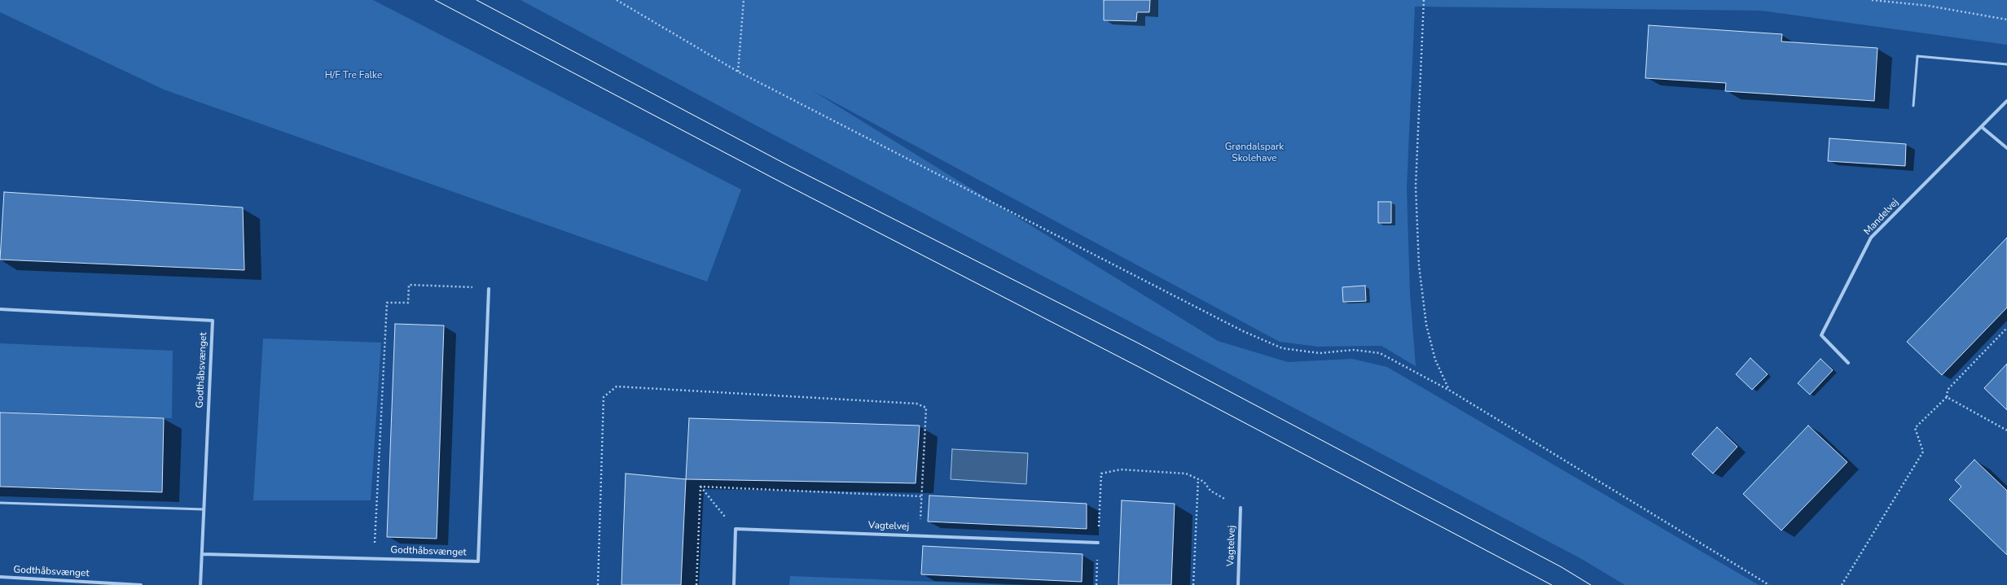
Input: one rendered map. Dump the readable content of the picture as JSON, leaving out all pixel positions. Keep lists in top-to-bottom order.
{
  "streets": {
    "street": ["Mandelvej", "Godthåbsvænget", "Vagtelvej"]
  },
  "parks": ["H/F Tre Falke", "Grøndalspark Skolehave"]
}
